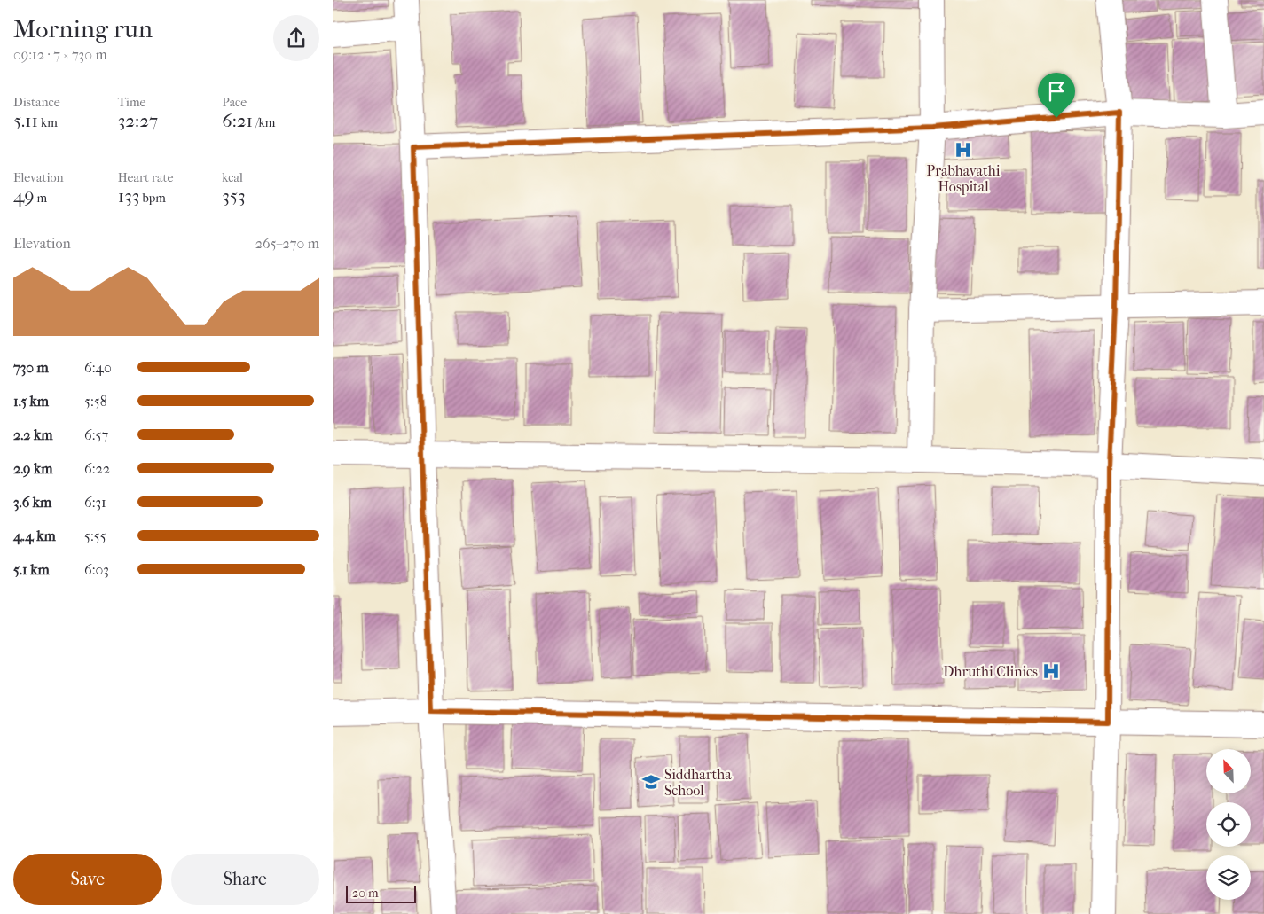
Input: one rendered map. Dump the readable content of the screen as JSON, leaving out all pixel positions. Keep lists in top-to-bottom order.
{
  "places": {
    "hospital": ["Prabhavathi Hospital", "Dhruthi Clinics"],
    "school or university": ["Siddhartha School"]
  },
  "scale_bar": "20 m",
  "north": "top left",
  "page": {
    "heading": ["Morning run", "09:12 · 7 × 730 m"],
    "stats": [
      ["Distance", "5.11 km"],
      ["Time", "32:27"],
      ["Pace", "6:21 /km"],
      ["Elevation", "49 m"],
      ["Heart rate", "133 bpm"],
      ["kcal", "353"]
    ],
    "chart": ["Elevation", "265–270 m"],
    "list": [
      {
        "name": "730 m",
        "note": "6:40"
      },
      {
        "name": "1.5 km",
        "note": "5:58"
      },
      {
        "name": "2.2 km",
        "note": "6:57"
      },
      {
        "name": "2.9 km",
        "note": "6:22"
      },
      {
        "name": "3.6 km",
        "note": "6:31"
      },
      {
        "name": "4.4 km",
        "note": "5:55"
      },
      {
        "name": "5.1 km",
        "note": "6:03"
      }
    ],
    "buttons": ["Save", "Share"],
    "scale": "20 m"
  }
}
